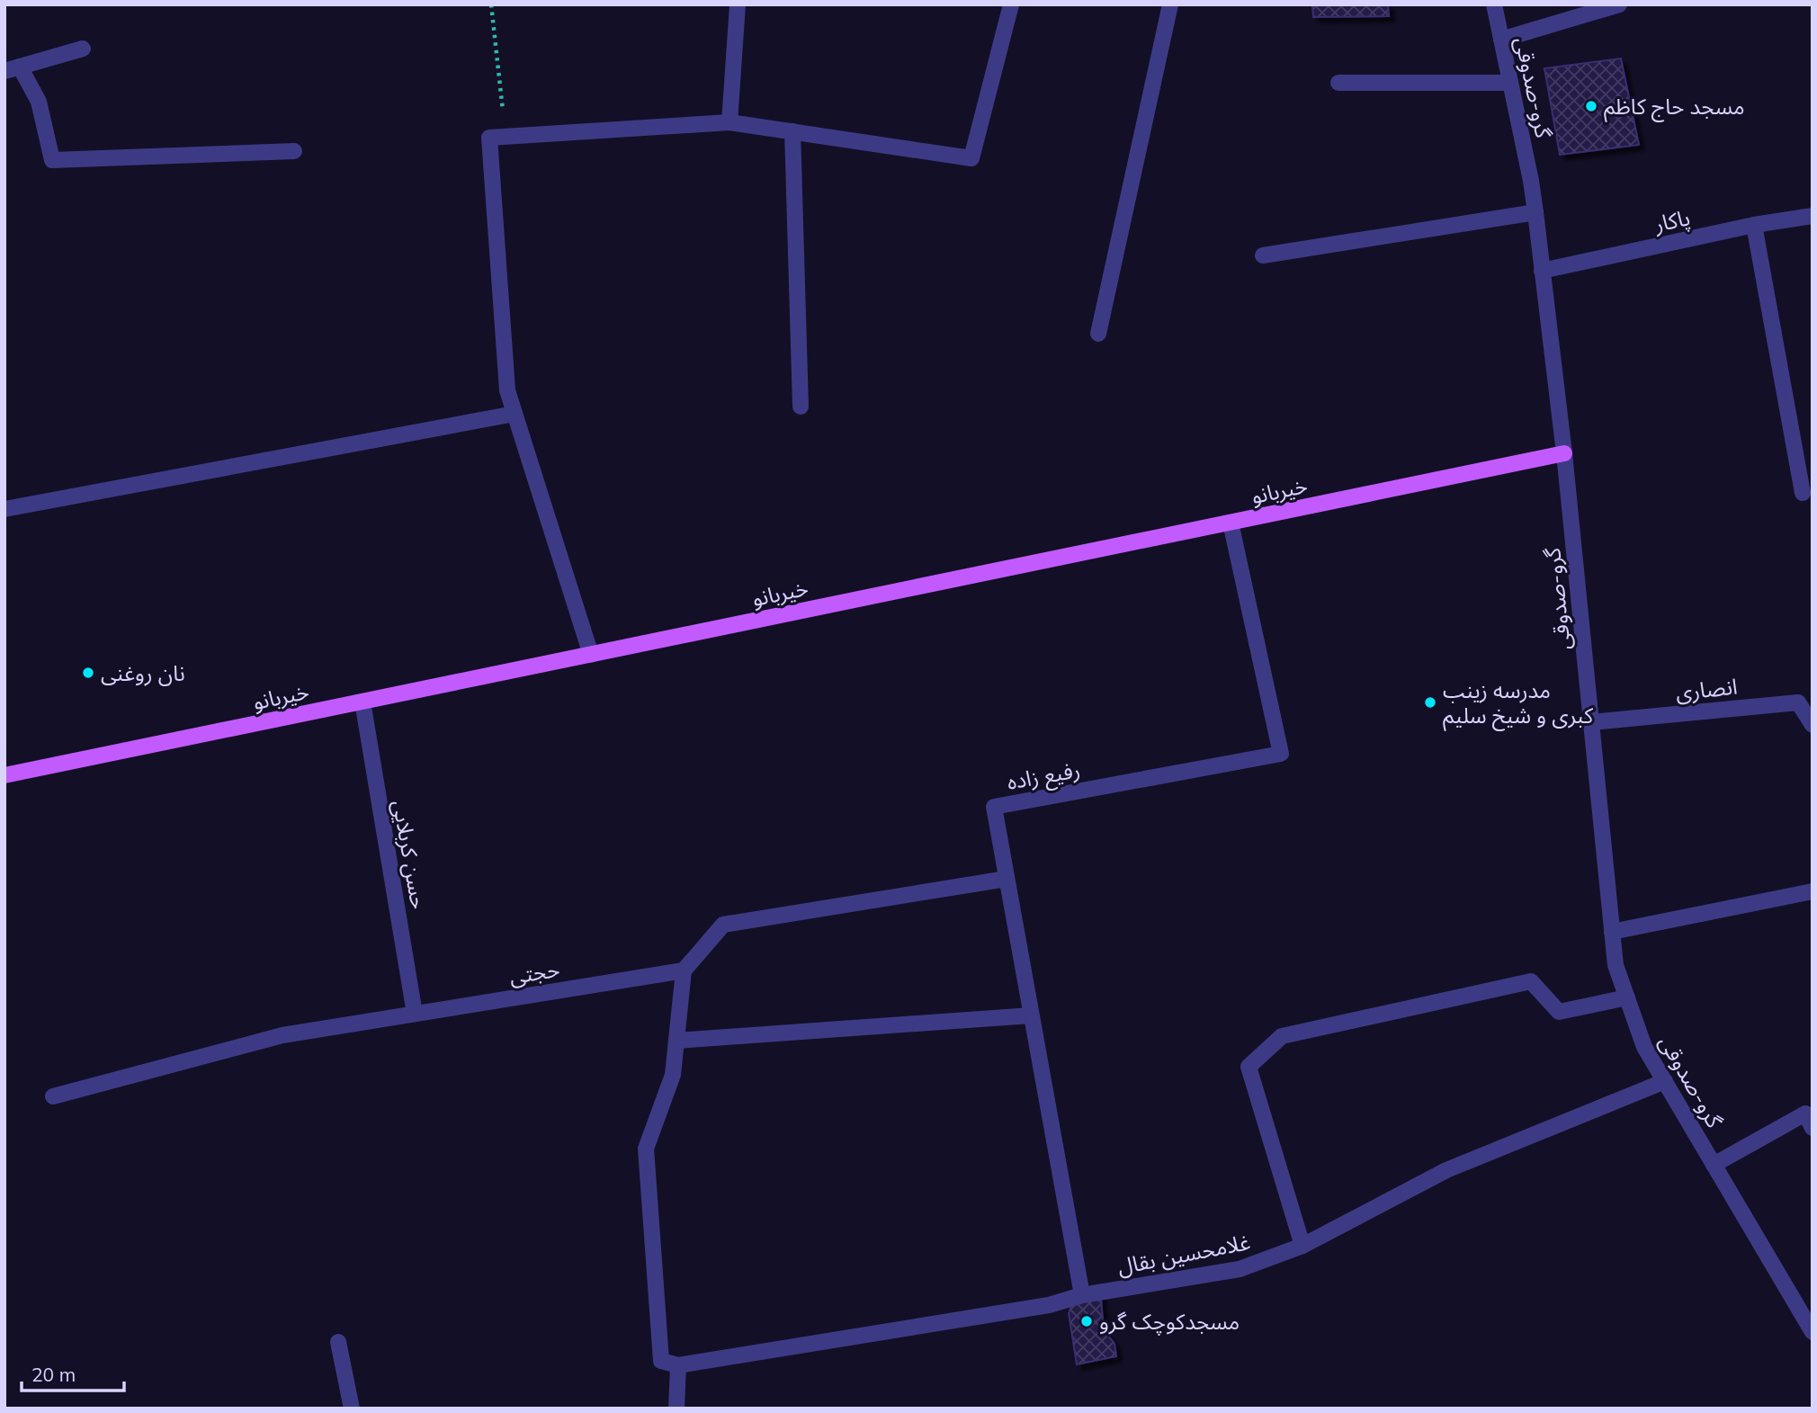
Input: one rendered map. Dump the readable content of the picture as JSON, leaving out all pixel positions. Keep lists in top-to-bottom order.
{
  "streets": {
    "main road": ["خیربانو"],
    "street": [
      "گرو-صدوقی",
      "پاکار",
      "انصاری",
      "رفیع زاده",
      "حسن کربلایی",
      "حجتی",
      "غلامحسین بقال"
    ]
  },
  "crossings": [
    ["گرو-صدوقی", "پاکار"],
    ["گرو-صدوقی", "خیربانو"],
    ["گرو-صدوقی", "انصاری"],
    ["گرو-صدوقی", "غلامحسین بقال"],
    ["خیربانو", "رفیع زاده"],
    ["خیربانو", "حسن کربلایی"],
    ["رفیع زاده", "غلامحسین بقال"],
    ["حسن کربلایی", "حجتی"]
  ],
  "places": [
    "مسجد حاج کاظم",
    "نان روغنی",
    "مدرسه زینب کبری و شیخ سلیم",
    "مسجدکوچک گرو"
  ],
  "scale_bar": "20 m"
}
